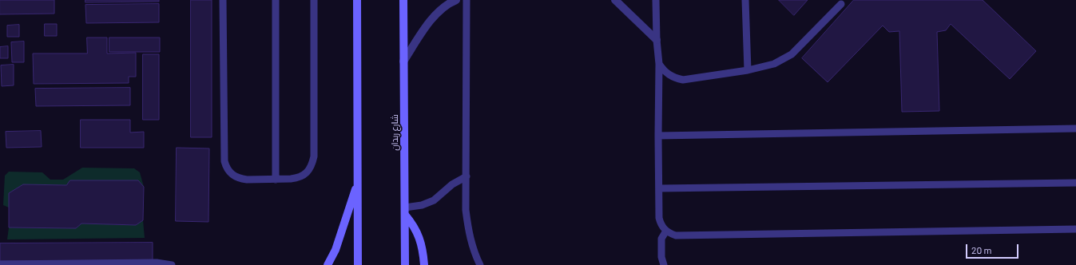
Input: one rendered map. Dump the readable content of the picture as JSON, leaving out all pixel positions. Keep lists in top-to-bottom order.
{
  "streets": {
    "main road": ["شارع ربدان"]
  },
  "scale_bar": "20 m"
}
